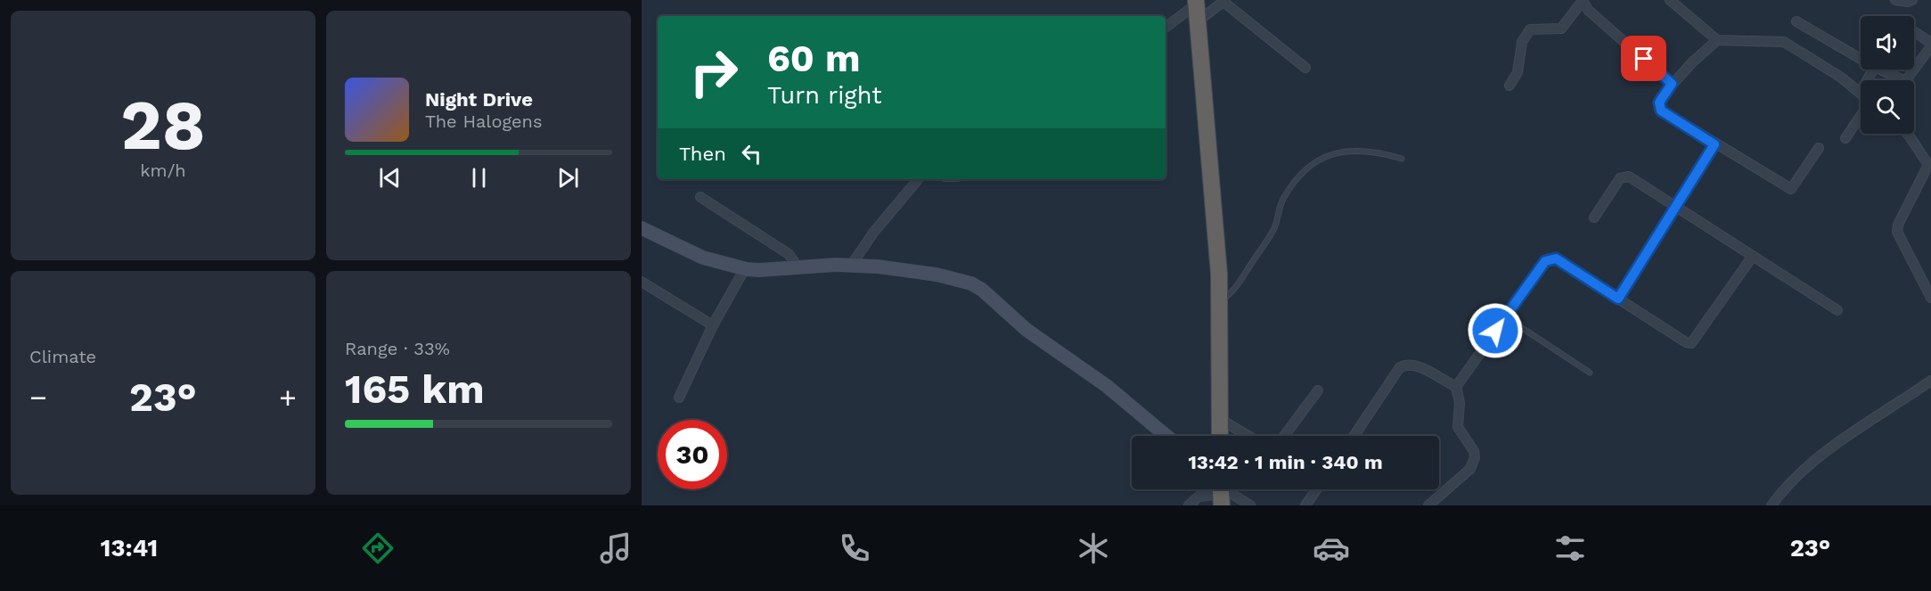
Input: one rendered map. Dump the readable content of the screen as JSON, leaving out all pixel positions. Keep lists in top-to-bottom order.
{
  "page": {
    "tile": [
      ["28", "km/h"],
      "Climate",
      ["Range · 33%", "165 km"]
    ],
    "turn": ["60 m", "Turn right"],
    "song": ["Night Drive", "The Halogens"],
    "then": "Then",
    "heat": ["−", "23°", "+"],
    "limit": "30",
    "trip": "13:42 · 1 min · 340 m",
    "tabs": ["13:41", "23°"]
  }
}
